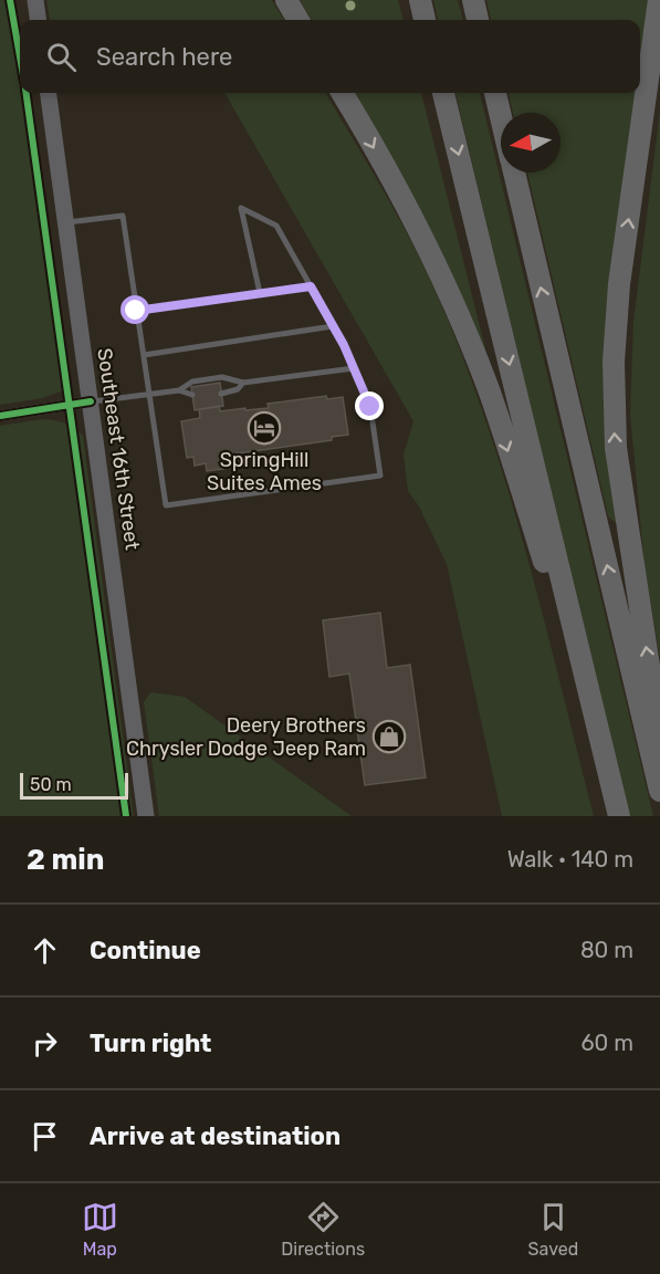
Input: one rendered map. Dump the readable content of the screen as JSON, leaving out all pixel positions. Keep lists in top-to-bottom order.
{
  "streets": {
    "main road": ["Southeast 16th Street"]
  },
  "places": {
    "hotel": ["SpringHill Suites Ames"],
    "shop": ["Deery Brothers Chrysler Dodge Jeep Ram"]
  },
  "scale_bar": "50 m",
  "north": "left",
  "page": {
    "search": "Search here",
    "scale": "50 m",
    "heading": ["2 min", "Walk · 140 m"],
    "list": [
      ["Continue", "80 m"],
      ["Turn right", "60 m"],
      "Arrive at destination"
    ],
    "nav": ["Map", "Directions", "Saved"]
  }
}
